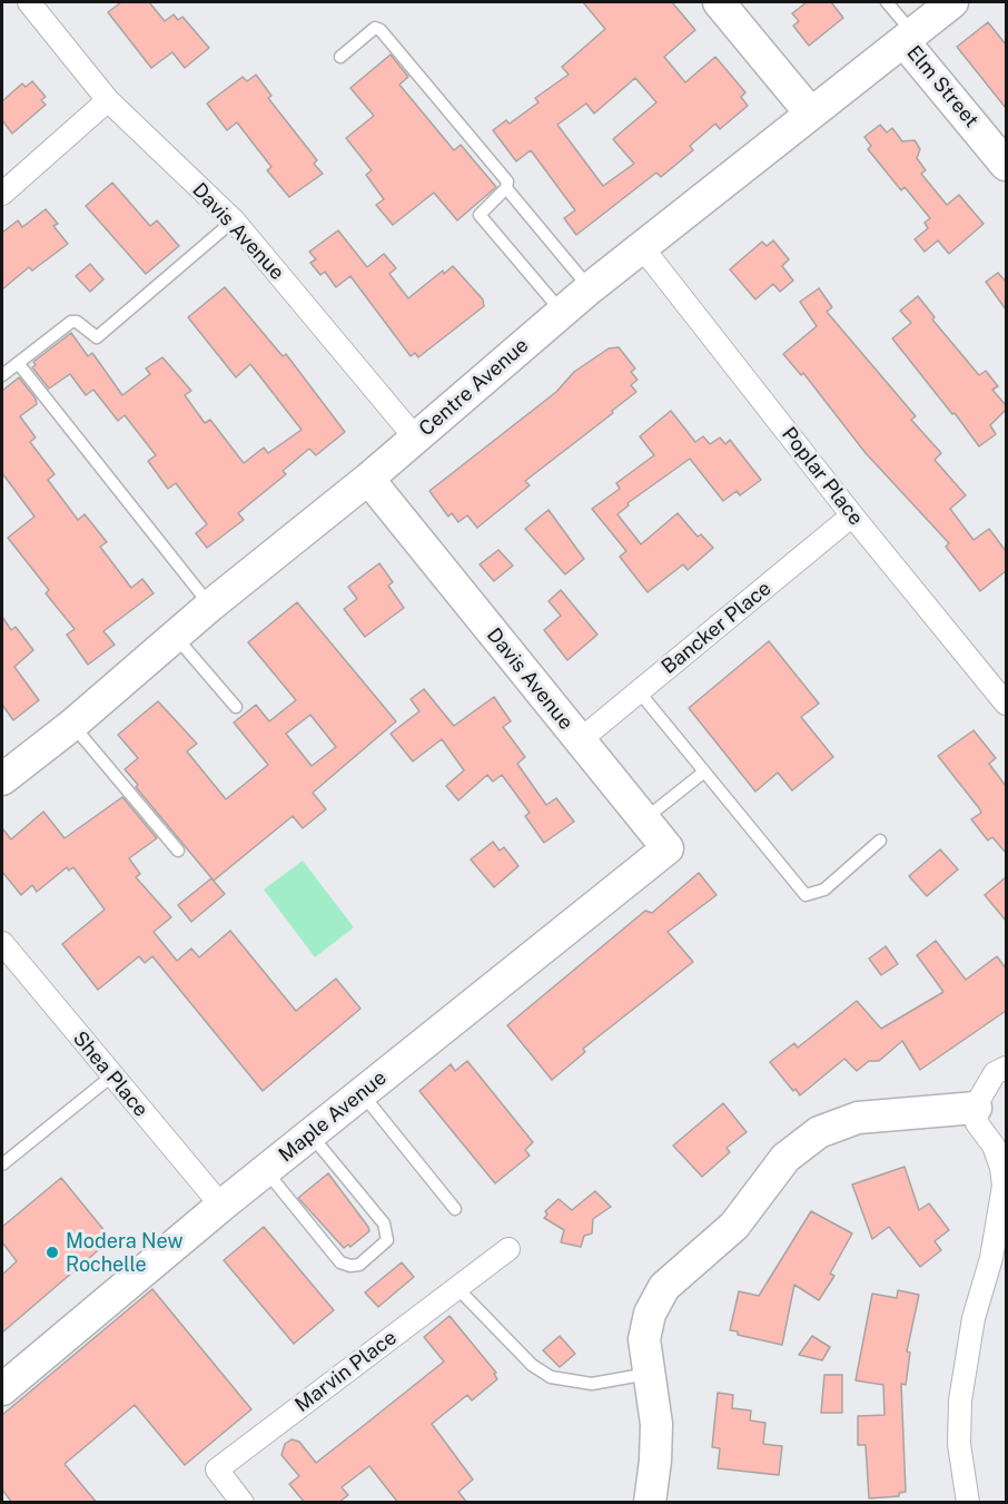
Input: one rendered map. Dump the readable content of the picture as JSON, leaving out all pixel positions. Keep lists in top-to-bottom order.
{
  "streets": {
    "street": [
      "Elm Street",
      "Davis Avenue",
      "Centre Avenue",
      "Poplar Place",
      "Bancker Place",
      "Shea Place",
      "Maple Avenue",
      "Marvin Place"
    ]
  },
  "crossings": [
    ["Elm Street", "Centre Avenue"],
    ["Davis Avenue", "Centre Avenue"],
    ["Davis Avenue", "Bancker Place"],
    ["Davis Avenue", "Maple Avenue"],
    ["Centre Avenue", "Poplar Place"],
    ["Poplar Place", "Bancker Place"],
    ["Shea Place", "Maple Avenue"]
  ],
  "places": ["Modera New Rochelle"]
}
